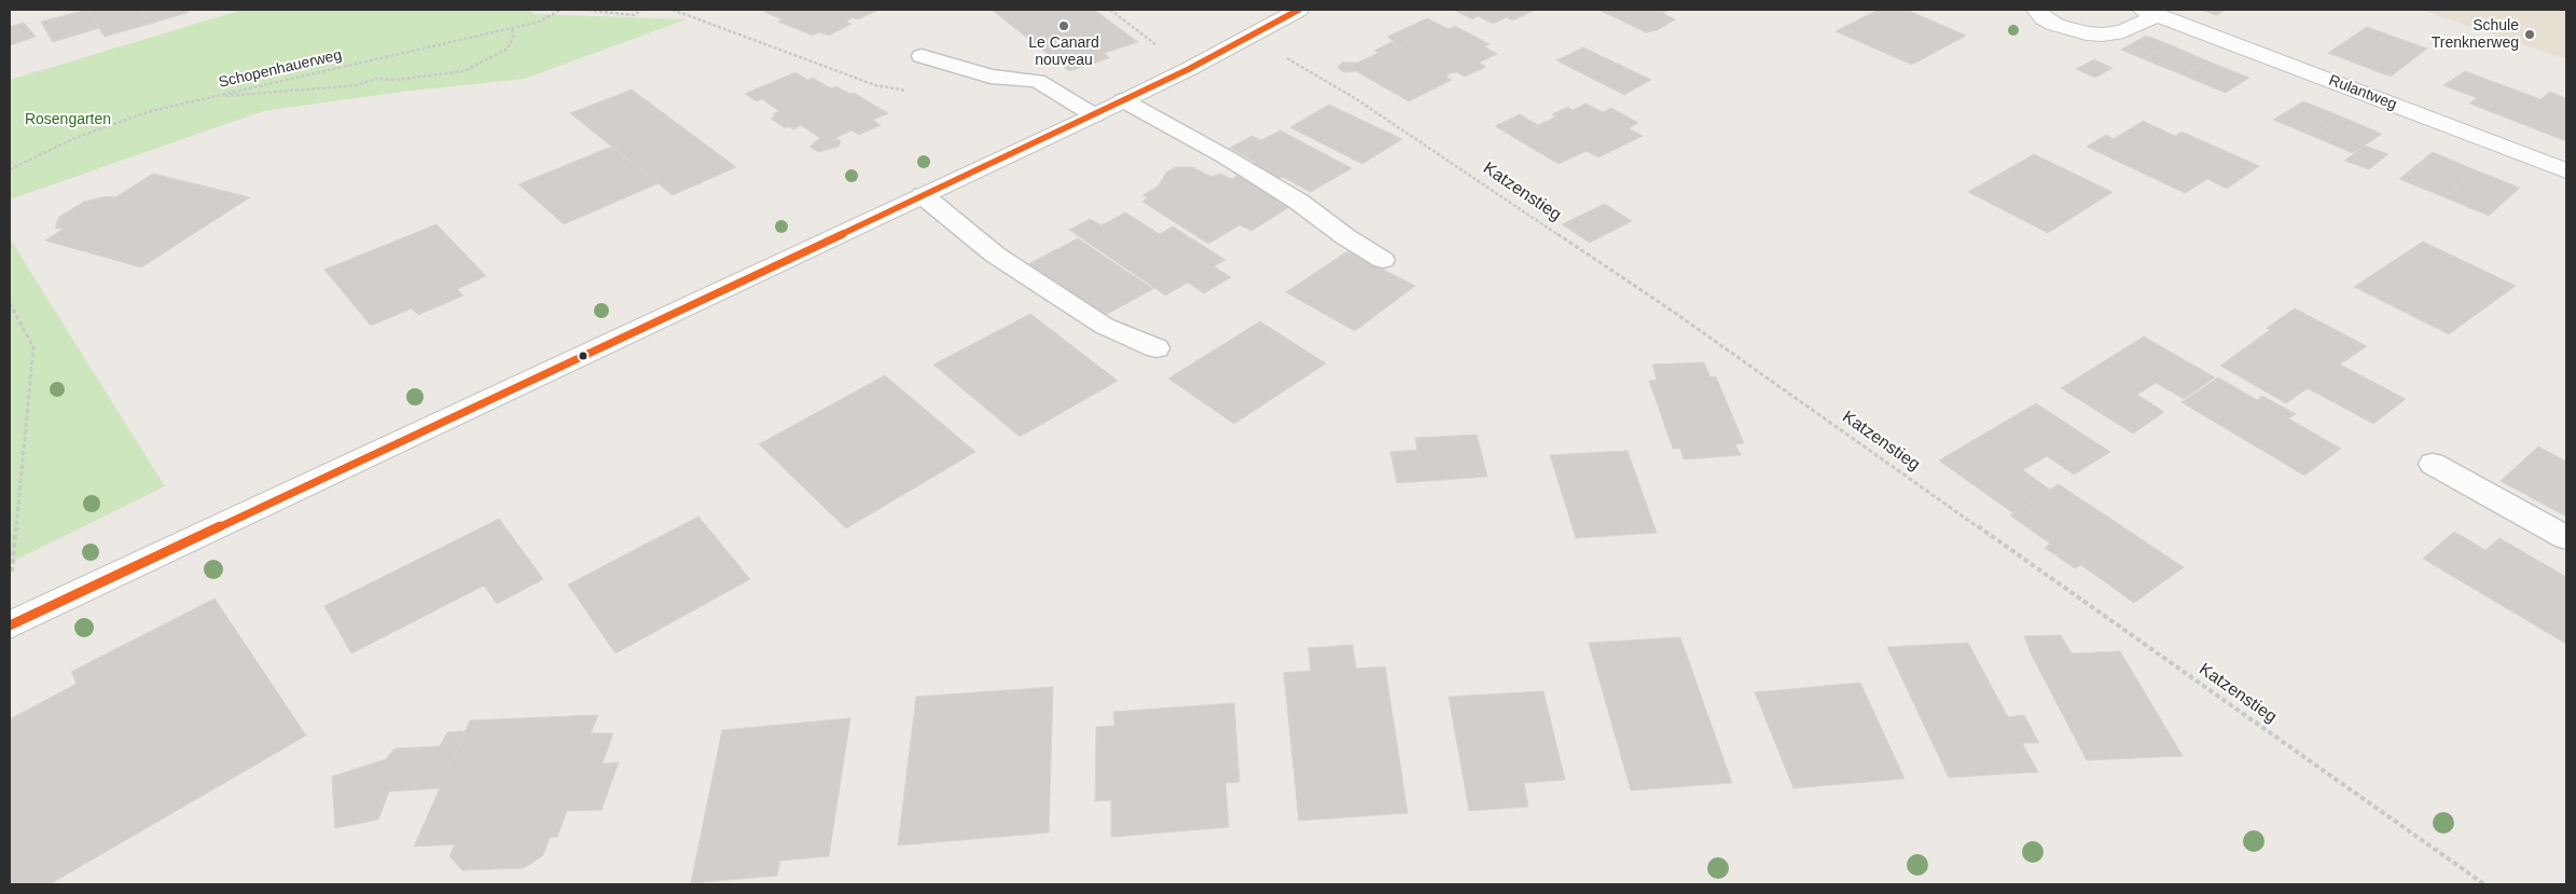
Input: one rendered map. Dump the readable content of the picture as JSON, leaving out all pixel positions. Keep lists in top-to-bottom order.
{
  "streets": {
    "main road": ["Rulantweg"],
    "path": ["Schopenhauerweg", "Katzenstieg"]
  },
  "parks": ["Rosengarten"],
  "places": ["Le Canard nouveau", "Schule Trenknerweg"]
}
